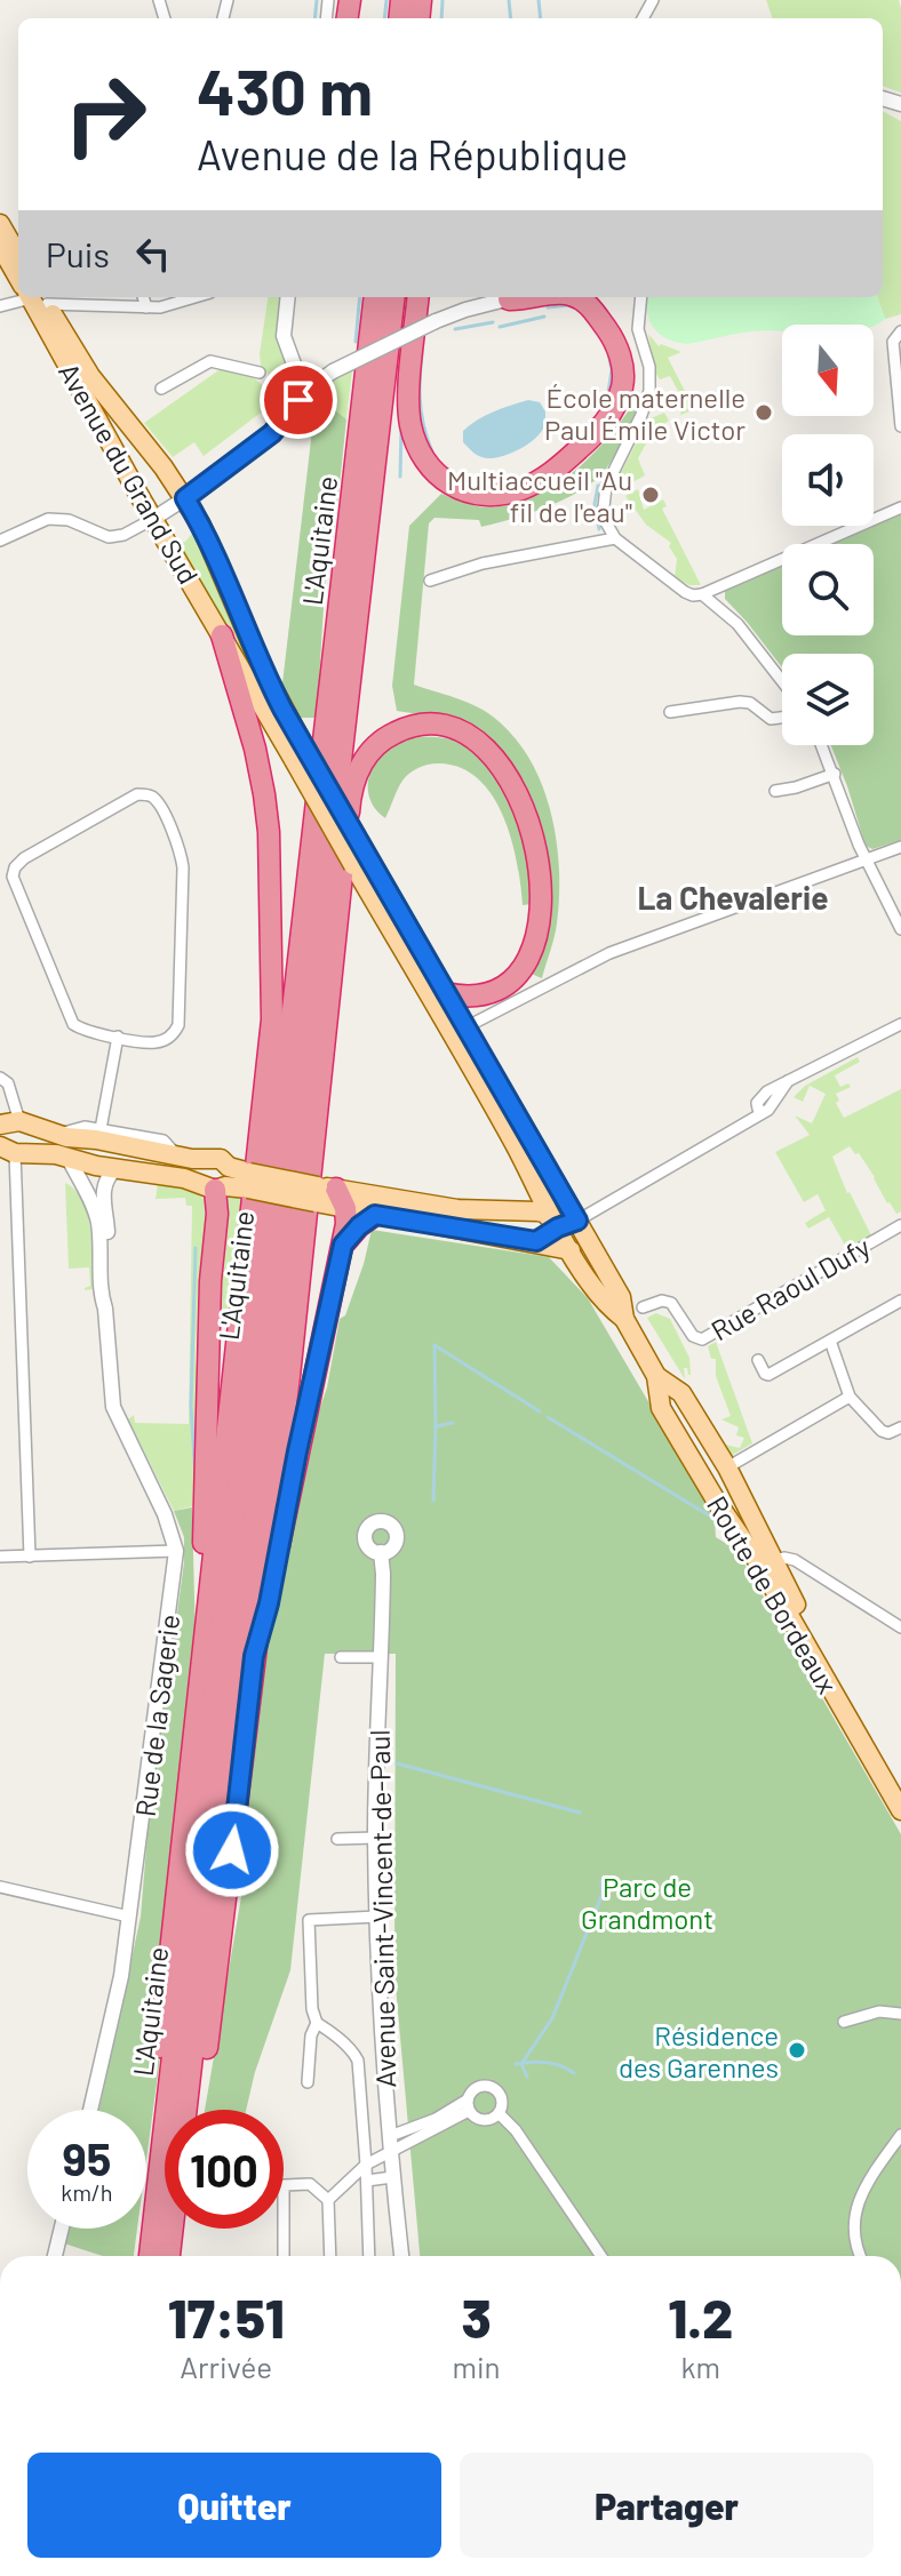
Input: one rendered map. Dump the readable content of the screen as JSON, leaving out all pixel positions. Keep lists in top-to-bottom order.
{
  "streets": {
    "highway": ["L'Aquitaine"],
    "main road": ["Avenue du Grand Sud", "Route de Bordeaux"],
    "street": ["Rue Raoul Dufy", "Rue de la Sagerie", "Avenue Saint-Vincent-de-Paul"]
  },
  "crossings": [
    ["Avenue du Grand Sud", "Route de Bordeaux"]
  ],
  "districts": ["La Chevalerie"],
  "parks": ["Parc de Grandmont"],
  "places": ["École maternelle Paul Émile Victor", "Multiaccueil \"Au fil de l'eau\"", "Résidence des Garennes"],
  "north": "bottom",
  "page": {
    "turn": ["430 m", "Avenue de la République"],
    "then": "Puis",
    "speed": "95 km/h",
    "limit": "100",
    "eta": [
      "17:51",
      "Arrivée",
      "3",
      "min",
      "1.2",
      "km"
    ],
    "buttons": ["Quitter", "Partager"]
  }
}
